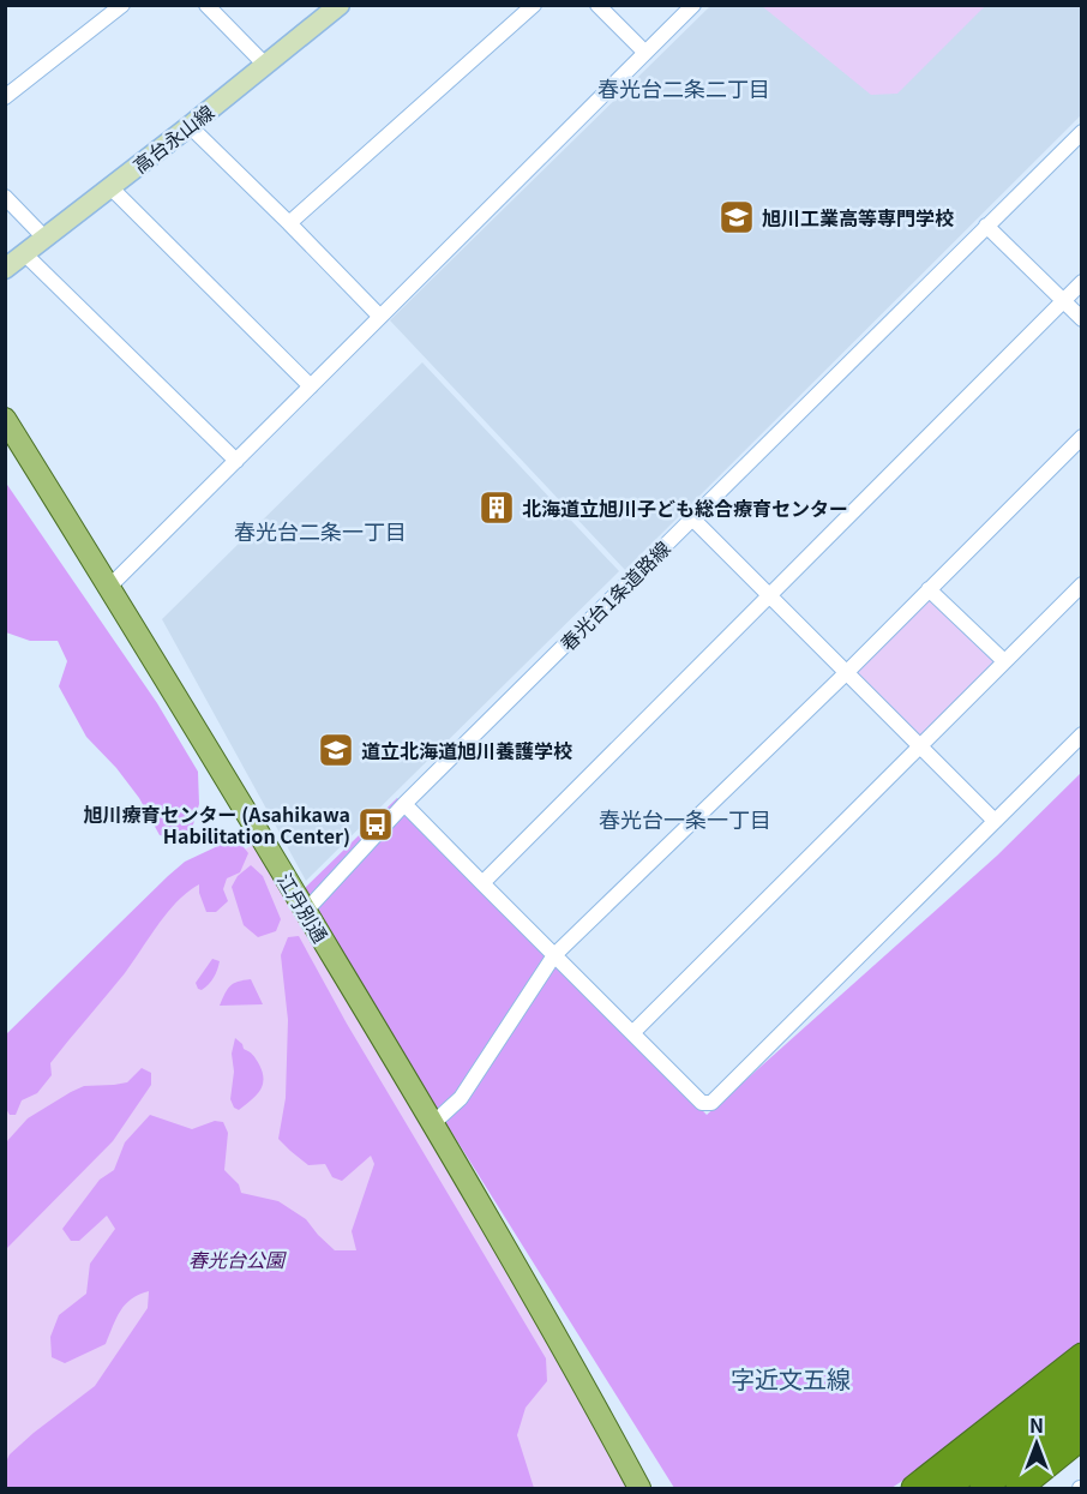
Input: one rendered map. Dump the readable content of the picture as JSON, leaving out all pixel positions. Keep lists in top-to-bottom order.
{
  "streets": {
    "main road": ["江丹別通"],
    "street": ["高台永山線", "春光台1条道路線"]
  },
  "crossings": [
    ["春光台1条道路線", "江丹別通"]
  ],
  "districts": [
    "春光台二条二丁目",
    "春光台二条一丁目",
    "春光台一条一丁目",
    "字近文五線"
  ],
  "parks": ["春光台公園"],
  "places": {
    "school or university": ["旭川工業高等専門学校", "道立北海道旭川養護学校"],
    "building": ["北海道立旭川子ども総合療育センター"],
    "bus stop": ["旭川療育センター (Asahikawa Habilitation Center)"]
  },
  "north": "top"
}
